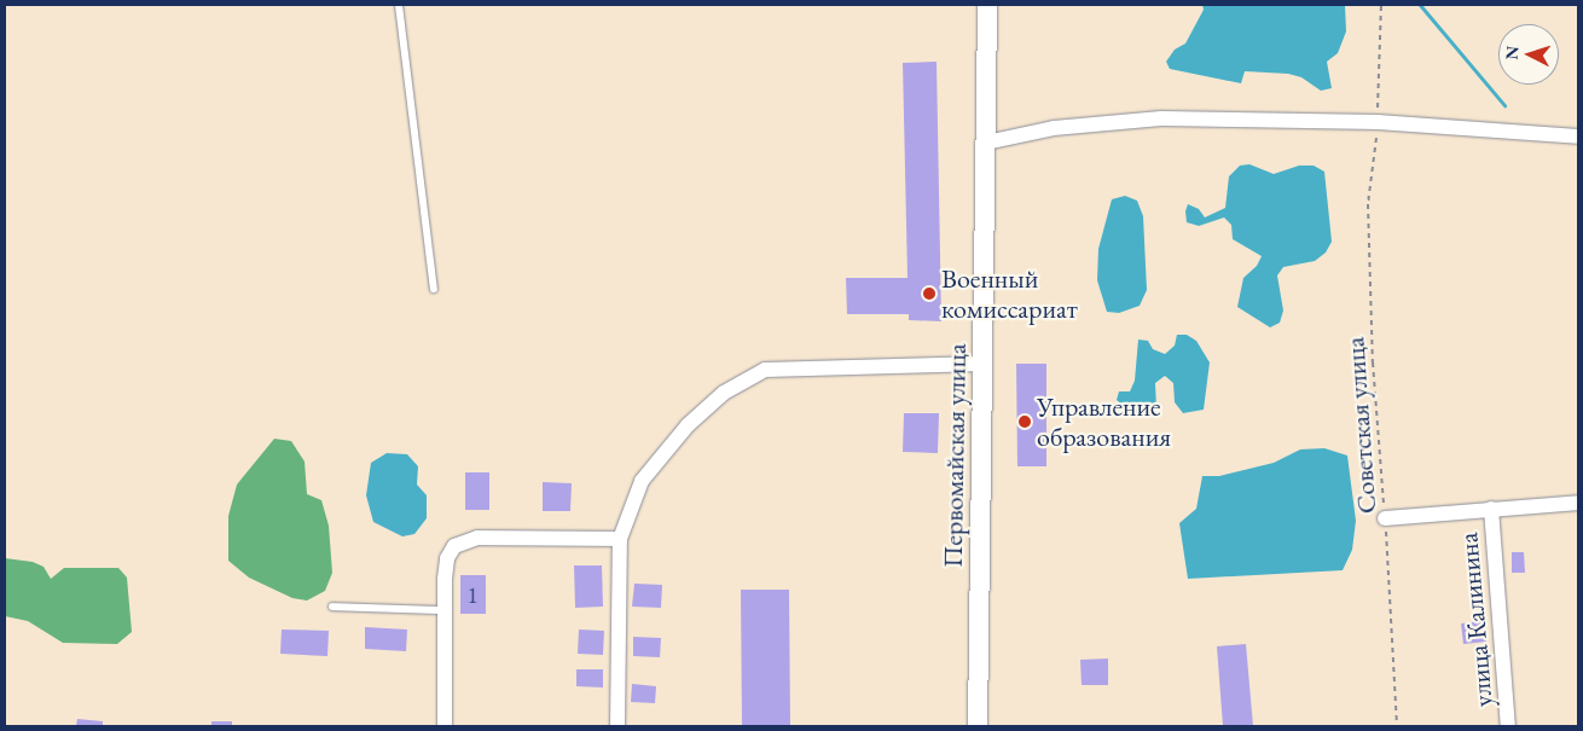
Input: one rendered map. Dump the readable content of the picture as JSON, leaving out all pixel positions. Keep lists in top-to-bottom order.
{
  "streets": {
    "street": ["Первомайская улица", "улица Калинина"],
    "path": ["Советская улица"]
  },
  "places": ["Военный комиссариат", "Управление образования"],
  "house_numbers": ["1"],
  "north": "left"
}
